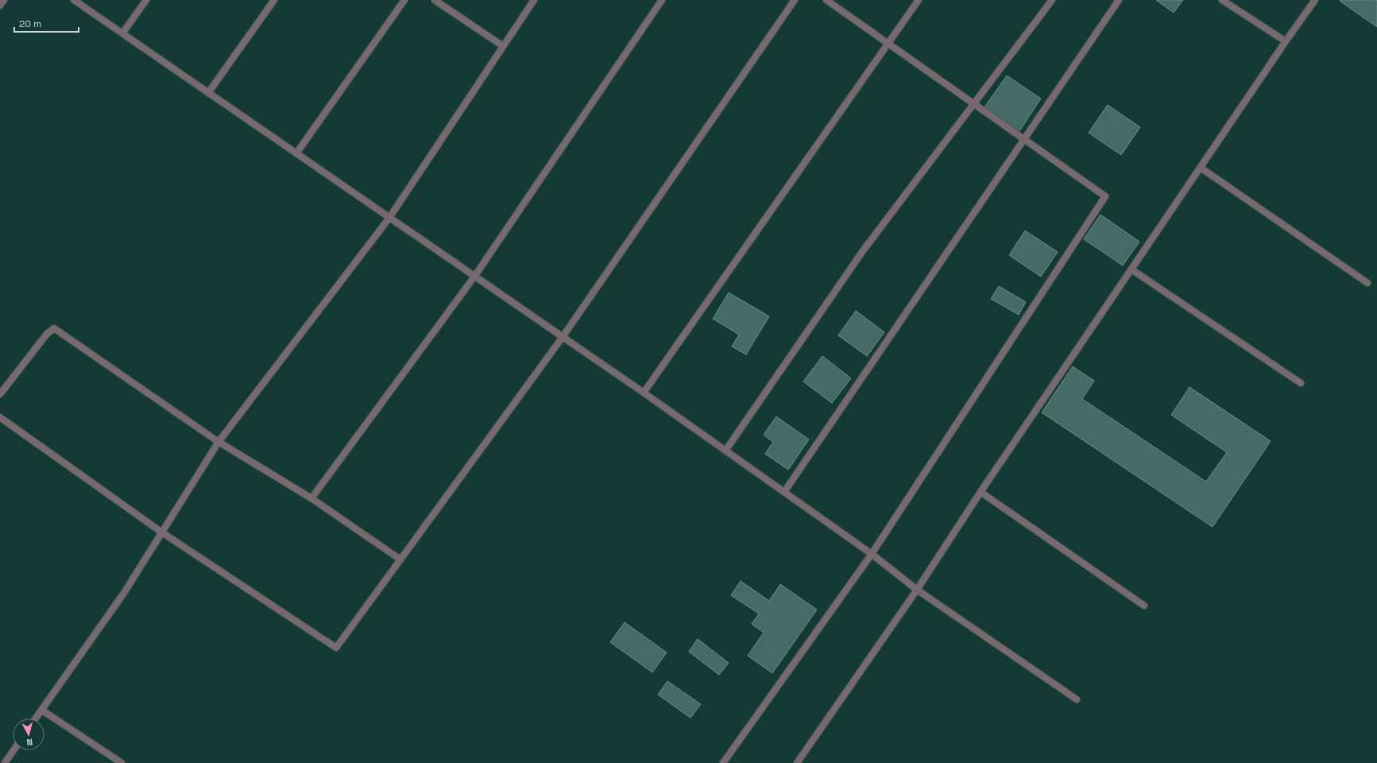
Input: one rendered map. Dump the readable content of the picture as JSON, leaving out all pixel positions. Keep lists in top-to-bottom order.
{
  "scale_bar": "20 m",
  "north": "bottom"
}
